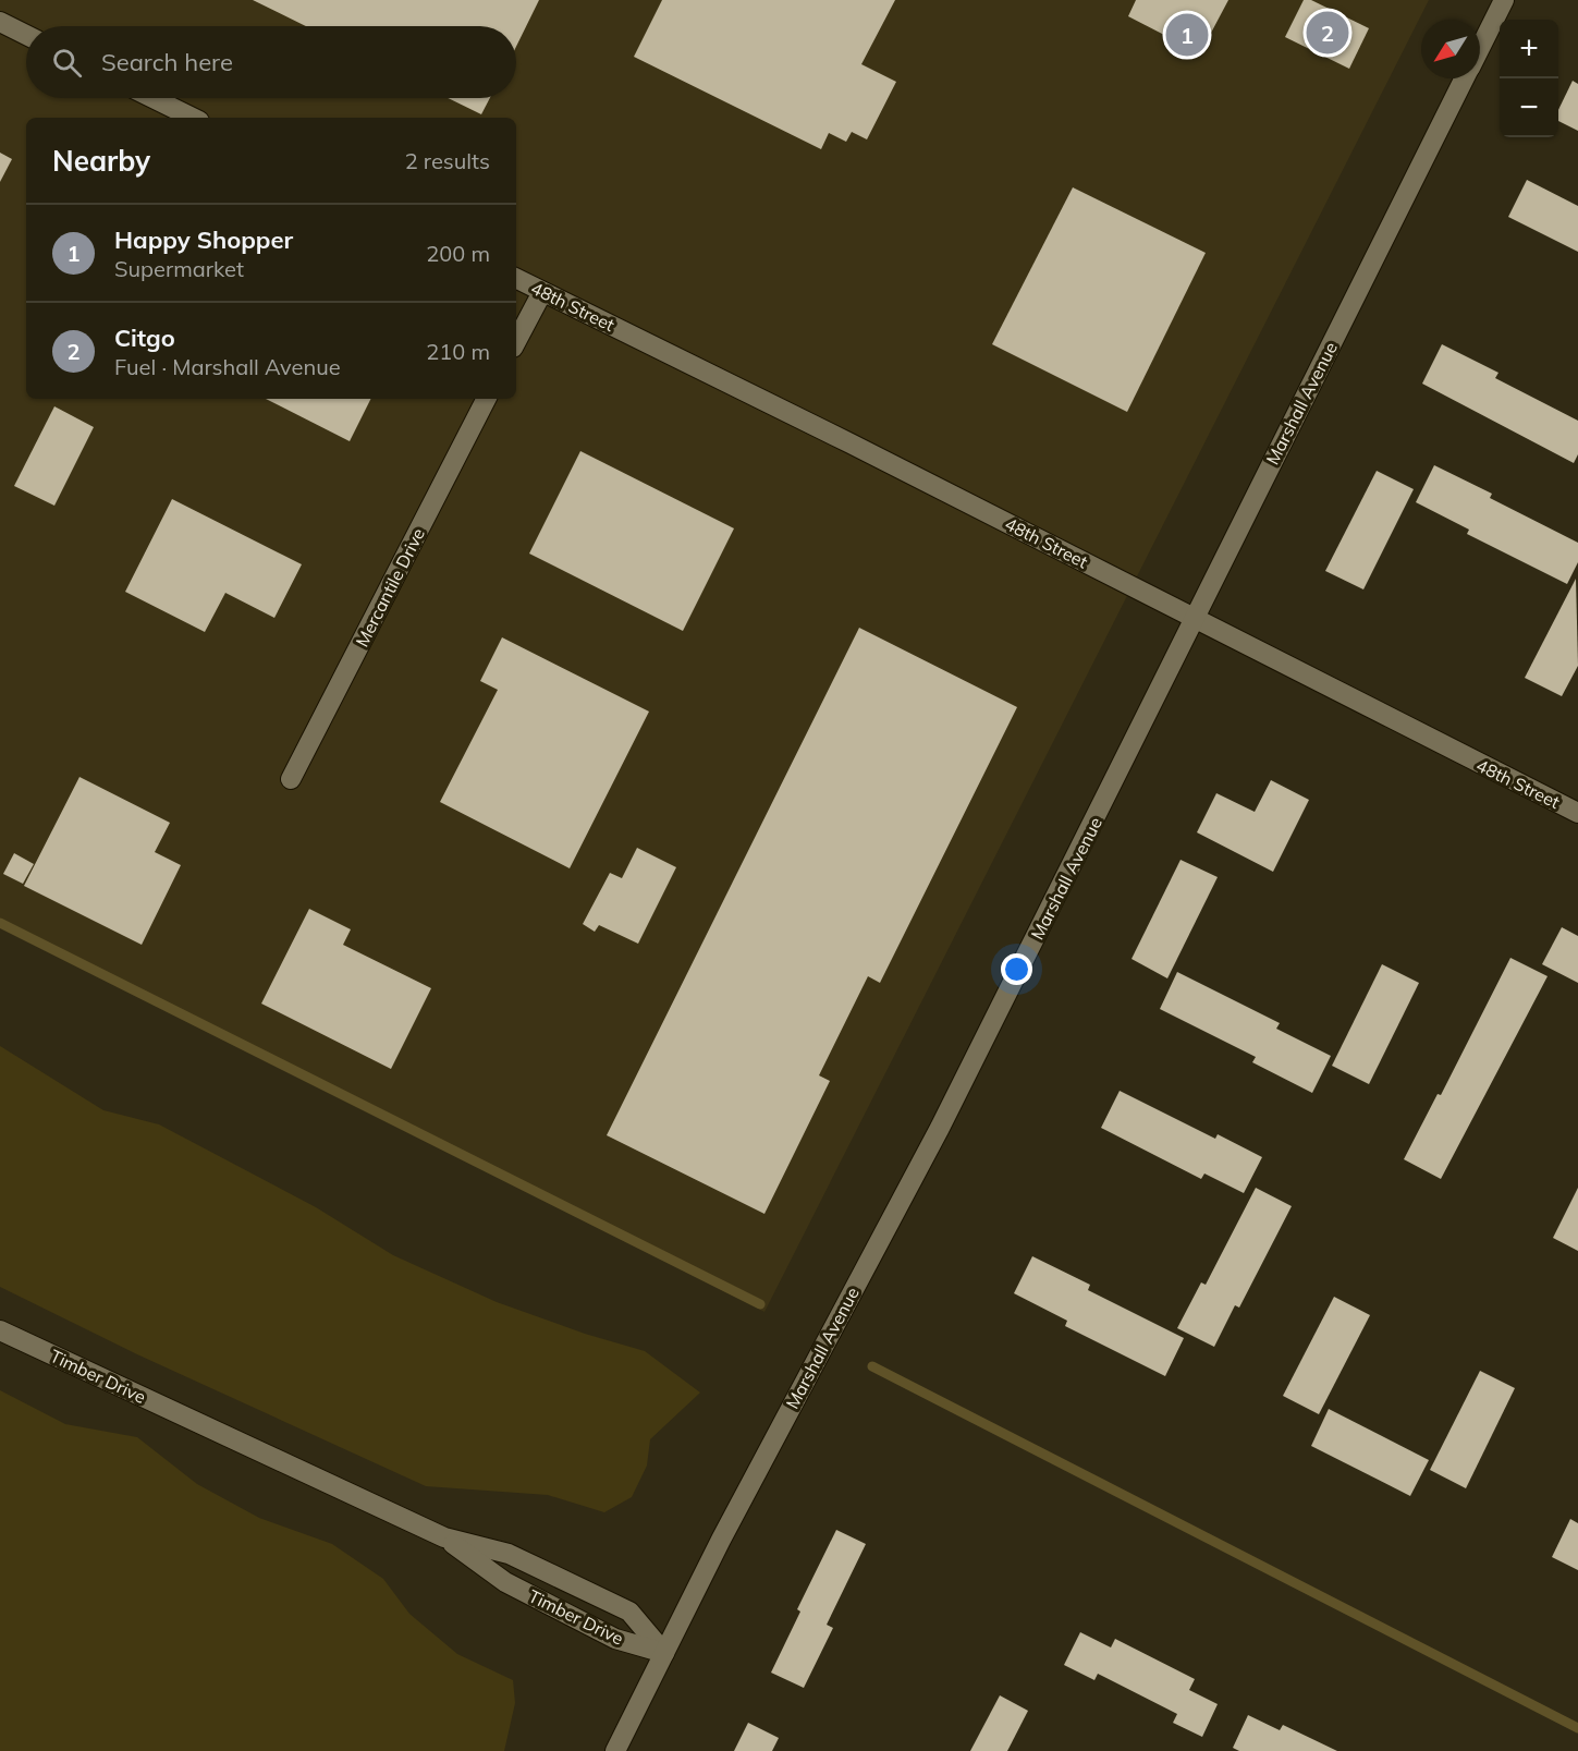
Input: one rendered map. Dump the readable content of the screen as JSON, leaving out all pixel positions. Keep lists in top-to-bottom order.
{
  "streets": {
    "street": [
      "48th Street",
      "Marshall Avenue",
      "Mercantile Drive",
      "Timber Drive"
    ]
  },
  "crossings": [
    ["48th Street", "Marshall Avenue"],
    ["Marshall Avenue", "Timber Drive"]
  ],
  "north": "bottom left",
  "page": {
    "pins": ["2", "1"],
    "map_buttons": ["+", "−"],
    "search": "Search here",
    "heading": ["Nearby", "2 results"],
    "list": [
      {
        "mark": "1",
        "name": "Happy Shopper",
        "note": "Supermarket",
        "value": "200 m"
      },
      {
        "mark": "2",
        "name": "Citgo",
        "note": "Fuel · Marshall Avenue",
        "value": "210 m"
      }
    ]
  }
}
